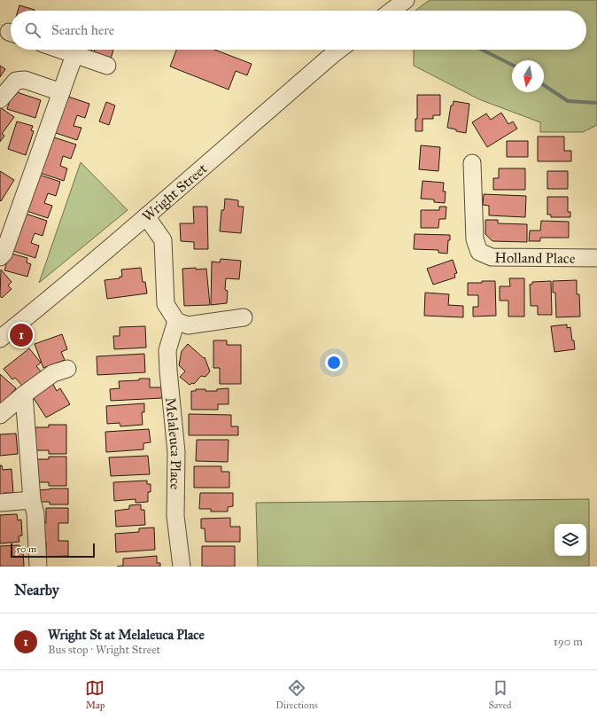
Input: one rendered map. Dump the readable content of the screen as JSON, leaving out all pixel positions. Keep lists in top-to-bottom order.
{
  "streets": {
    "street": ["Wright Street", "Holland Place", "Melaleuca Place"]
  },
  "scale_bar": "50 m",
  "north": "bottom",
  "page": {
    "search": "Search here",
    "pins": "1",
    "scale": "50 m",
    "heading": "Nearby",
    "list": [
      {
        "mark": "1",
        "name": "Wright St at Melaleuca Place",
        "note": "Bus stop · Wright Street",
        "value": "190 m"
      }
    ],
    "nav": ["Map", "Directions", "Saved"]
  }
}
